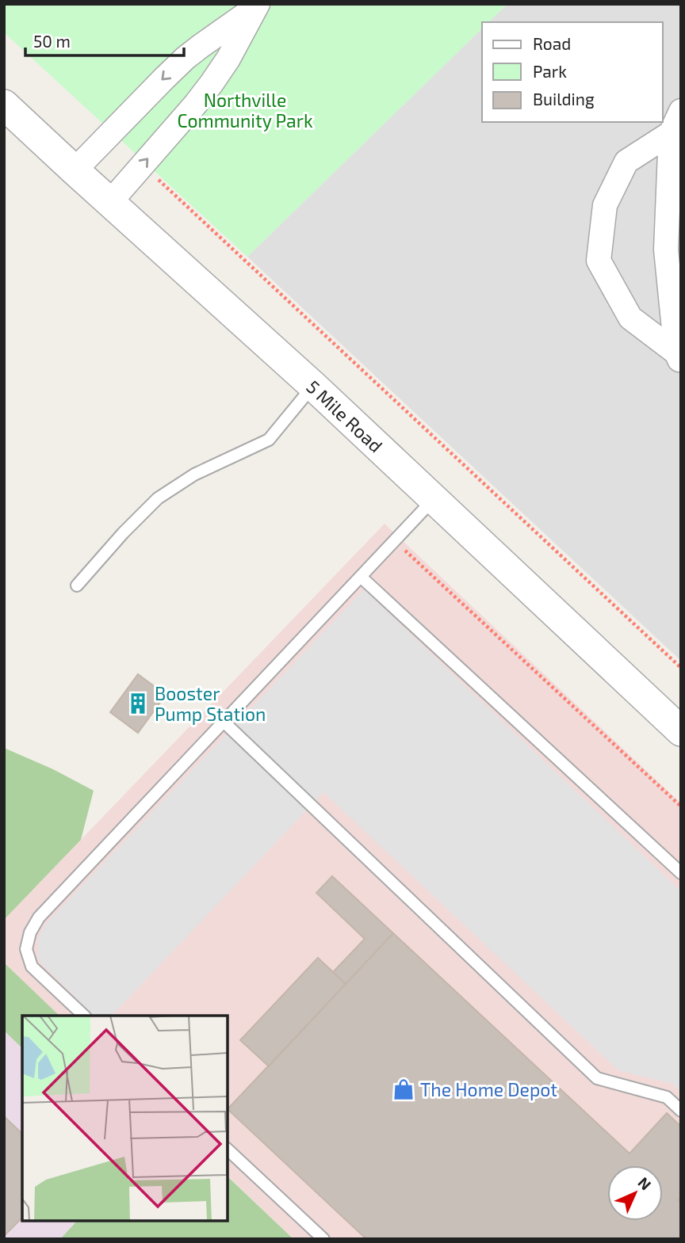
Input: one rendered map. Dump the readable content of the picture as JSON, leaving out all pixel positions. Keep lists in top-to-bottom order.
{
  "streets": {
    "street": ["5 Mile Road"]
  },
  "parks": ["Northville Community Park"],
  "places": {
    "building": ["Booster Pump Station"],
    "shop": ["The Home Depot"]
  },
  "legend": ["Road", "Park", "Building"],
  "scale_bar": "50 m",
  "north": "top right"
}
